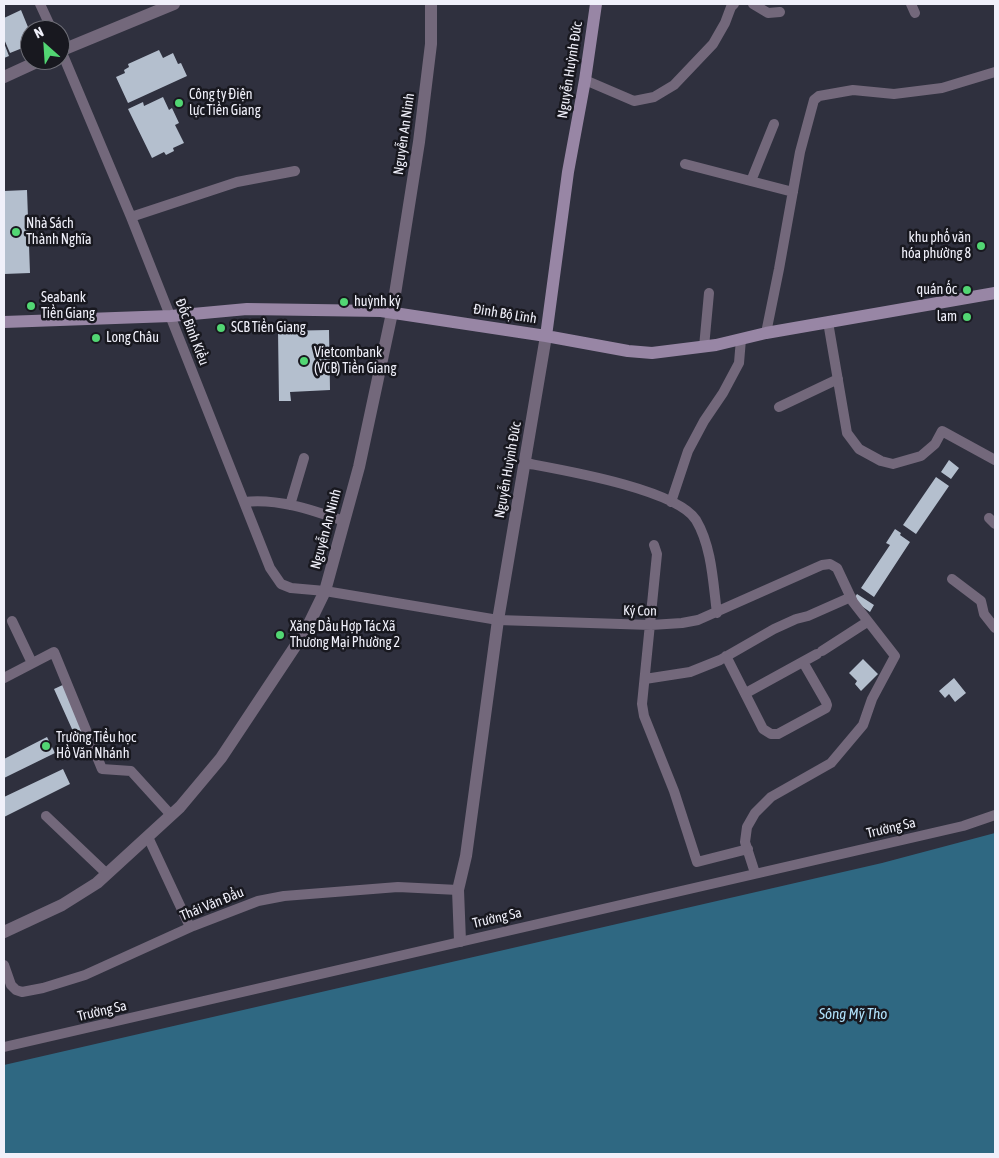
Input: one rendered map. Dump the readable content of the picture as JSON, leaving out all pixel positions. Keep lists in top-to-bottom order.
{
  "streets": {
    "main road": ["Nguyễn Huỳnh Đức", "Đinh Bộ Lĩnh"],
    "street": [
      "Nguyễn An Ninh",
      "Đốc Binh Kiều",
      "Ký Con",
      "Trường Sa",
      "Thái Văn Đẩu"
    ]
  },
  "crossings": [
    ["Nguyễn Huỳnh Đức", "Đinh Bộ Lĩnh"],
    ["Nguyễn Huỳnh Đức", "Ký Con"],
    ["Nguyễn Huỳnh Đức", "Trường Sa"],
    ["Nguyễn Huỳnh Đức", "Thái Văn Đẩu"],
    ["Nguyễn An Ninh", "Đinh Bộ Lĩnh"],
    ["Nguyễn An Ninh", "Đốc Binh Kiều"],
    ["Nguyễn An Ninh", "Ký Con"],
    ["Đinh Bộ Lĩnh", "Đốc Binh Kiều"],
    ["Đốc Binh Kiều", "Ký Con"]
  ],
  "water": ["Sông Mỹ Tho"],
  "places": [
    "Công ty Điện lực Tiền Giang",
    "Nhà Sách Thành Nghĩa",
    "khu phố văn hóa phường 8",
    "quán ốc",
    "huỳnh ký",
    "Seabank Tiền Giang",
    "lam",
    "SCB Tiền Giang",
    "Long Châu",
    "Vietcombank (VCB) Tiền Giang",
    "Xăng Dầu Hợp Tác Xã Thương Mại Phường 2",
    "Trường Tiểu học Hồ Văn Nhánh"
  ],
  "north": "top left"
}
